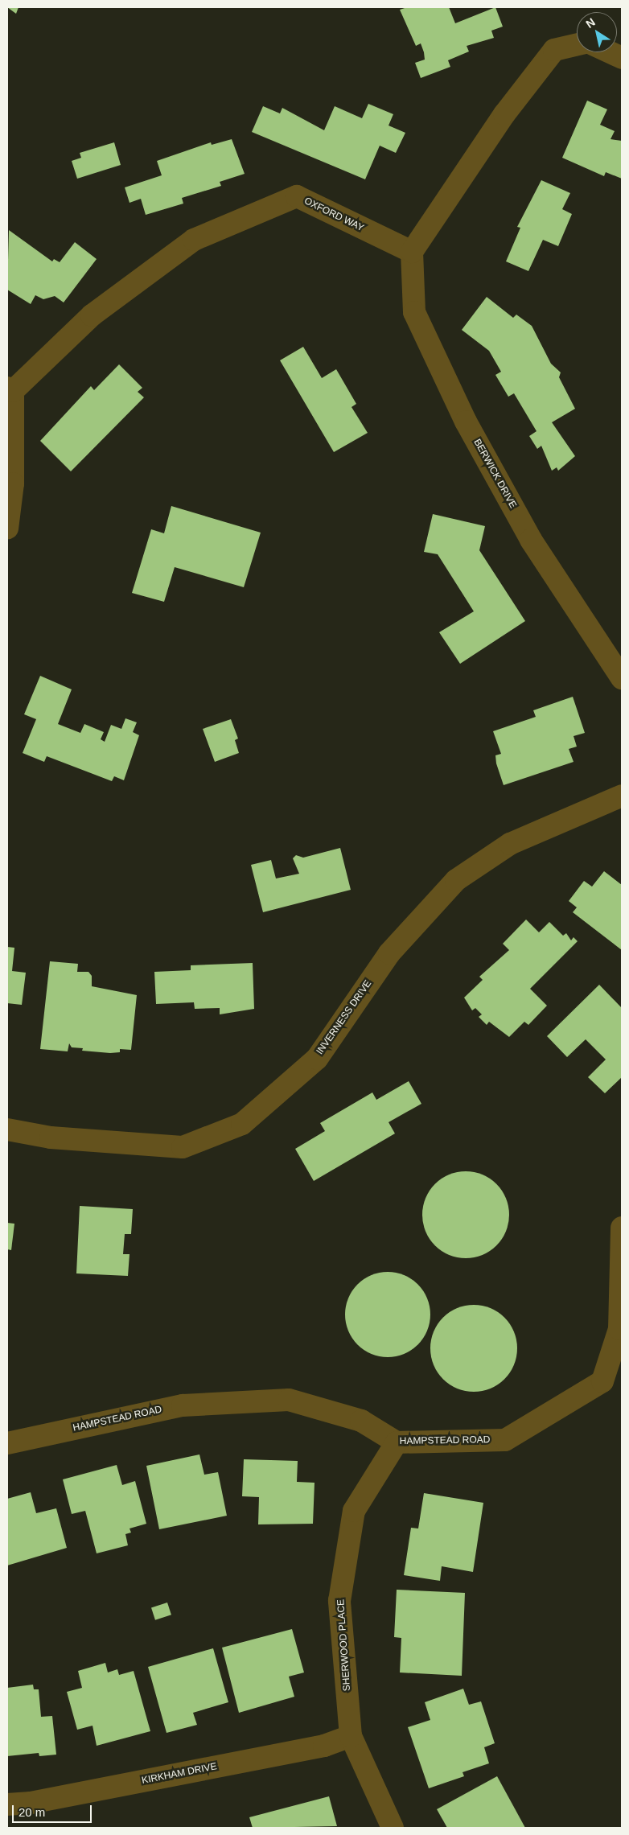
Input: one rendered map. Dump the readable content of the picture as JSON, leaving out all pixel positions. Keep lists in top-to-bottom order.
{
  "streets": {
    "street": [
      "OXFORD WAY",
      "BERWICK DRIVE",
      "INVERNESS DRIVE",
      "HAMPSTEAD ROAD",
      "SHERWOOD PLACE",
      "KIRKHAM DRIVE"
    ]
  },
  "crossings": [
    ["OXFORD WAY", "BERWICK DRIVE"],
    ["HAMPSTEAD ROAD", "SHERWOOD PLACE"],
    ["SHERWOOD PLACE", "KIRKHAM DRIVE"]
  ],
  "scale_bar": "20 m",
  "north": "top left"
}
